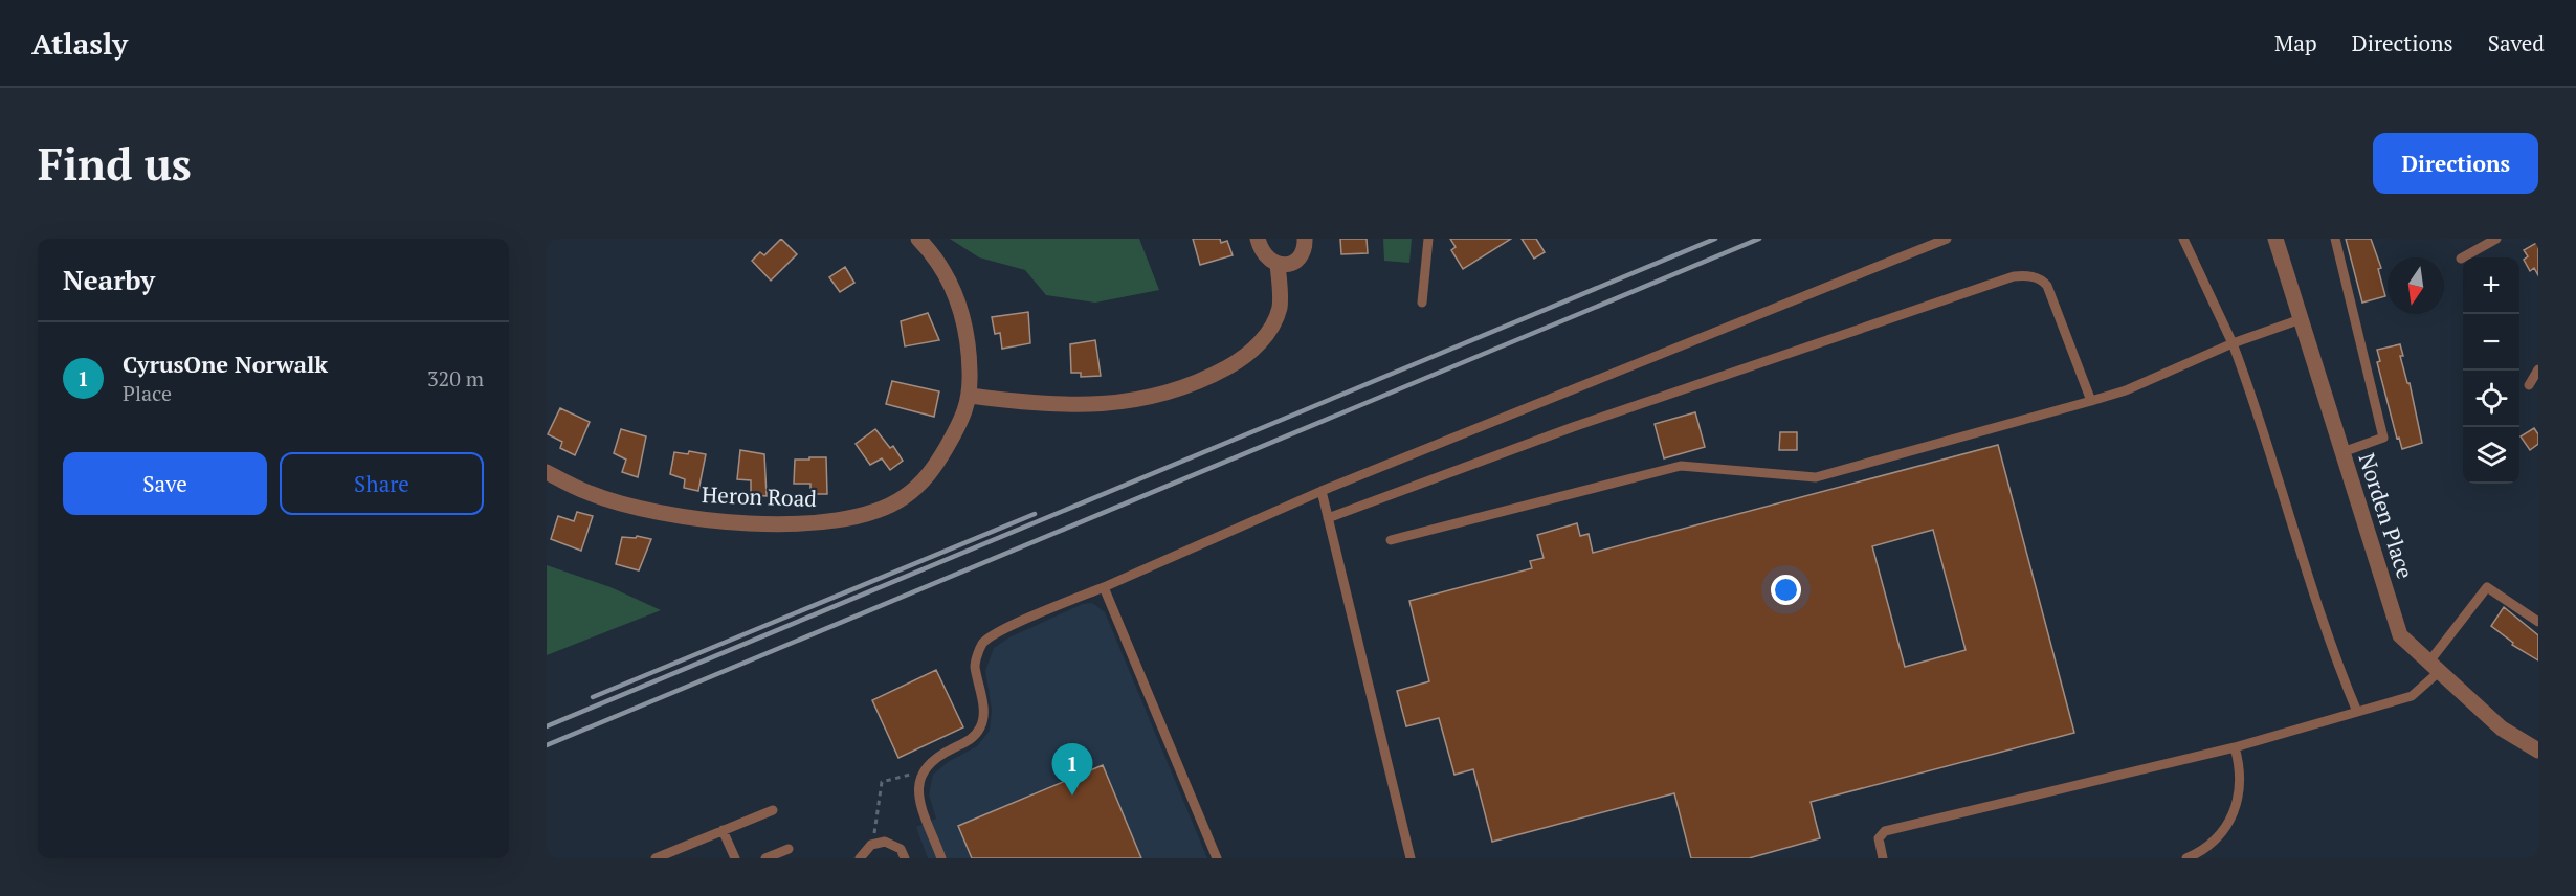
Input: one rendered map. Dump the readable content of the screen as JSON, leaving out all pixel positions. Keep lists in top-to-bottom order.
{
  "streets": {
    "street": ["Heron Road", "Norden Place"]
  },
  "north": "bottom",
  "page": {
    "header": "Atlasly",
    "nav": ["Map", "Directions", "Saved"],
    "buttons": [
      "Directions",
      ["Save", "Share"]
    ],
    "title": "Find us",
    "heading": "Nearby",
    "map_buttons": ["+", "−"],
    "list": [
      {
        "mark": "1",
        "name": "CyrusOne Norwalk",
        "note": "Place",
        "value": "320 m"
      }
    ],
    "pins": "1"
  }
}
